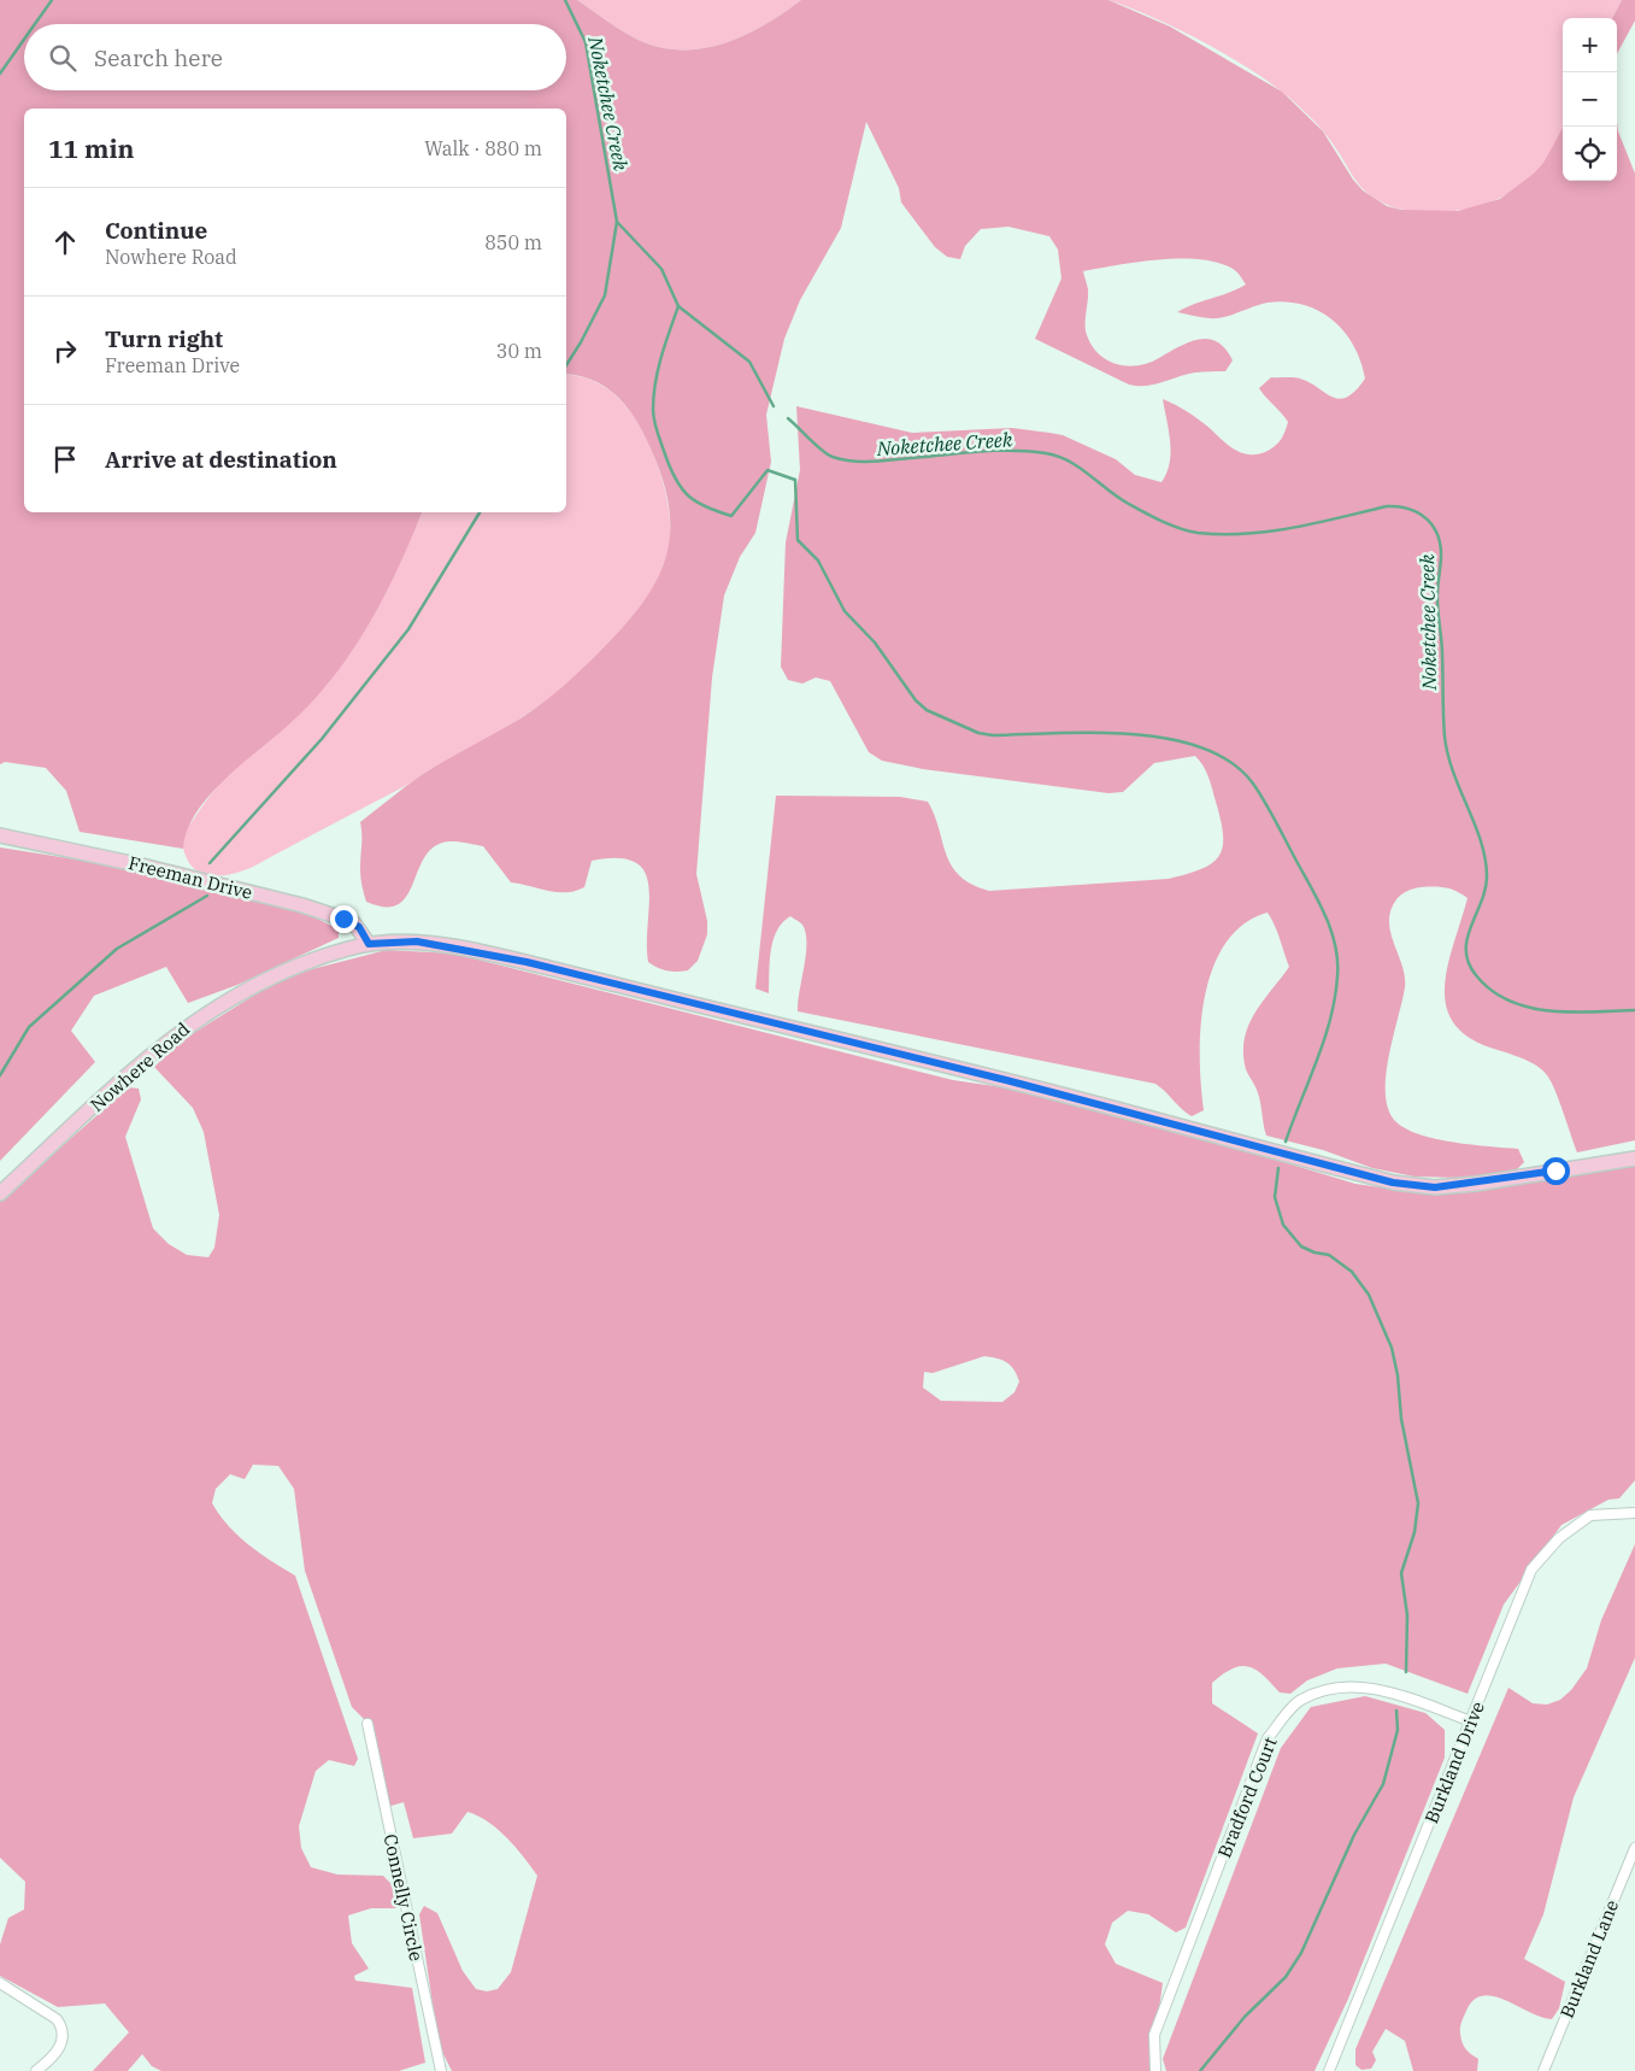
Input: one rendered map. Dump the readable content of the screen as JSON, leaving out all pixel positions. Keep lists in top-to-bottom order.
{
  "streets": {
    "street": [
      "Freeman Drive",
      "Nowhere Road",
      "Burkland Drive",
      "Bradford Court",
      "Connelly Circle",
      "Burkland Lane"
    ]
  },
  "crossings": [
    ["Freeman Drive", "Nowhere Road"],
    ["Burkland Drive", "Bradford Court"]
  ],
  "water": ["Noketchee Creek"],
  "page": {
    "map_buttons": ["+", "−"],
    "search": "Search here",
    "heading": ["11 min", "Walk · 880 m"],
    "list": [
      ["Continue", "Nowhere Road", "850 m"],
      ["Turn right", "Freeman Drive", "30 m"],
      "Arrive at destination"
    ]
  }
}
